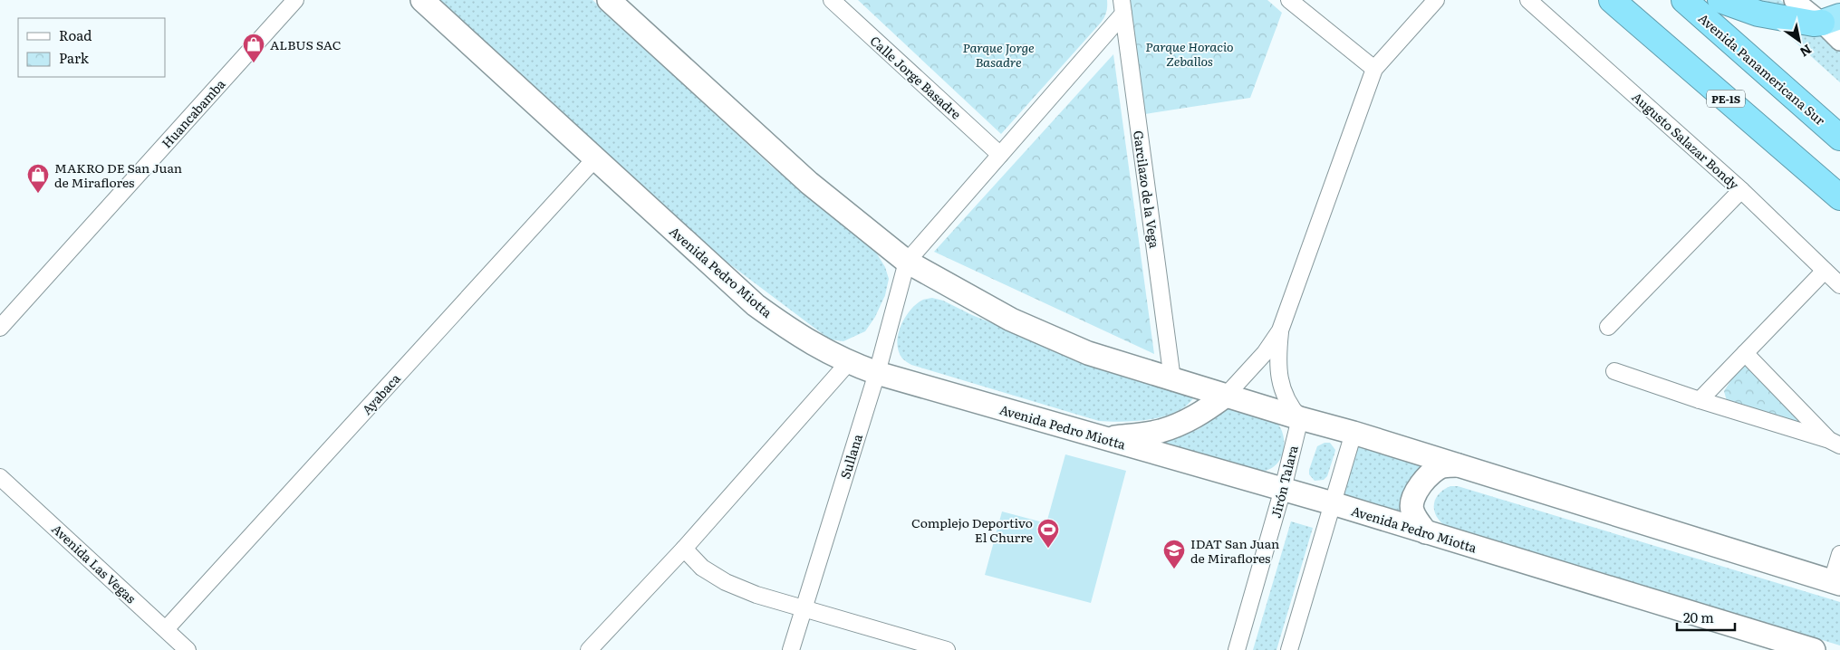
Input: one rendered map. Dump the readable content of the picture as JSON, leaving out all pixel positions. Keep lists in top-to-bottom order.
{
  "streets": {
    "highway": ["Avenida Panamericana Sur", "PE-1S"],
    "main road": ["Avenida Pedro Miotta"],
    "street": [
      "Calle Jorge Basadre",
      "Huancabamba",
      "Augusto Salazar Bondy",
      "Garcilazo de la Vega",
      "Ayabaca",
      "Sullana",
      "Jirón Talara",
      "Avenida Las Vegas"
    ]
  },
  "crossings": [
    ["Avenida Pedro Miotta", "Ayabaca"],
    ["Avenida Pedro Miotta", "Sullana"],
    ["Avenida Pedro Miotta", "Jirón Talara"],
    ["Ayabaca", "Avenida Las Vegas"]
  ],
  "parks": ["Parque Horacio Zeballos", "Parque Jorge Basadre"],
  "places": {
    "shop": ["ALBUS SAC", "MAKRO DE San Juan de Miraflores"],
    "sports": ["Complejo Deportivo El Churre"],
    "school or university": ["IDAT San Juan de Miraflores"]
  },
  "legend": ["Road", "Park"],
  "scale_bar": "20 m",
  "north": "bottom right"
}
